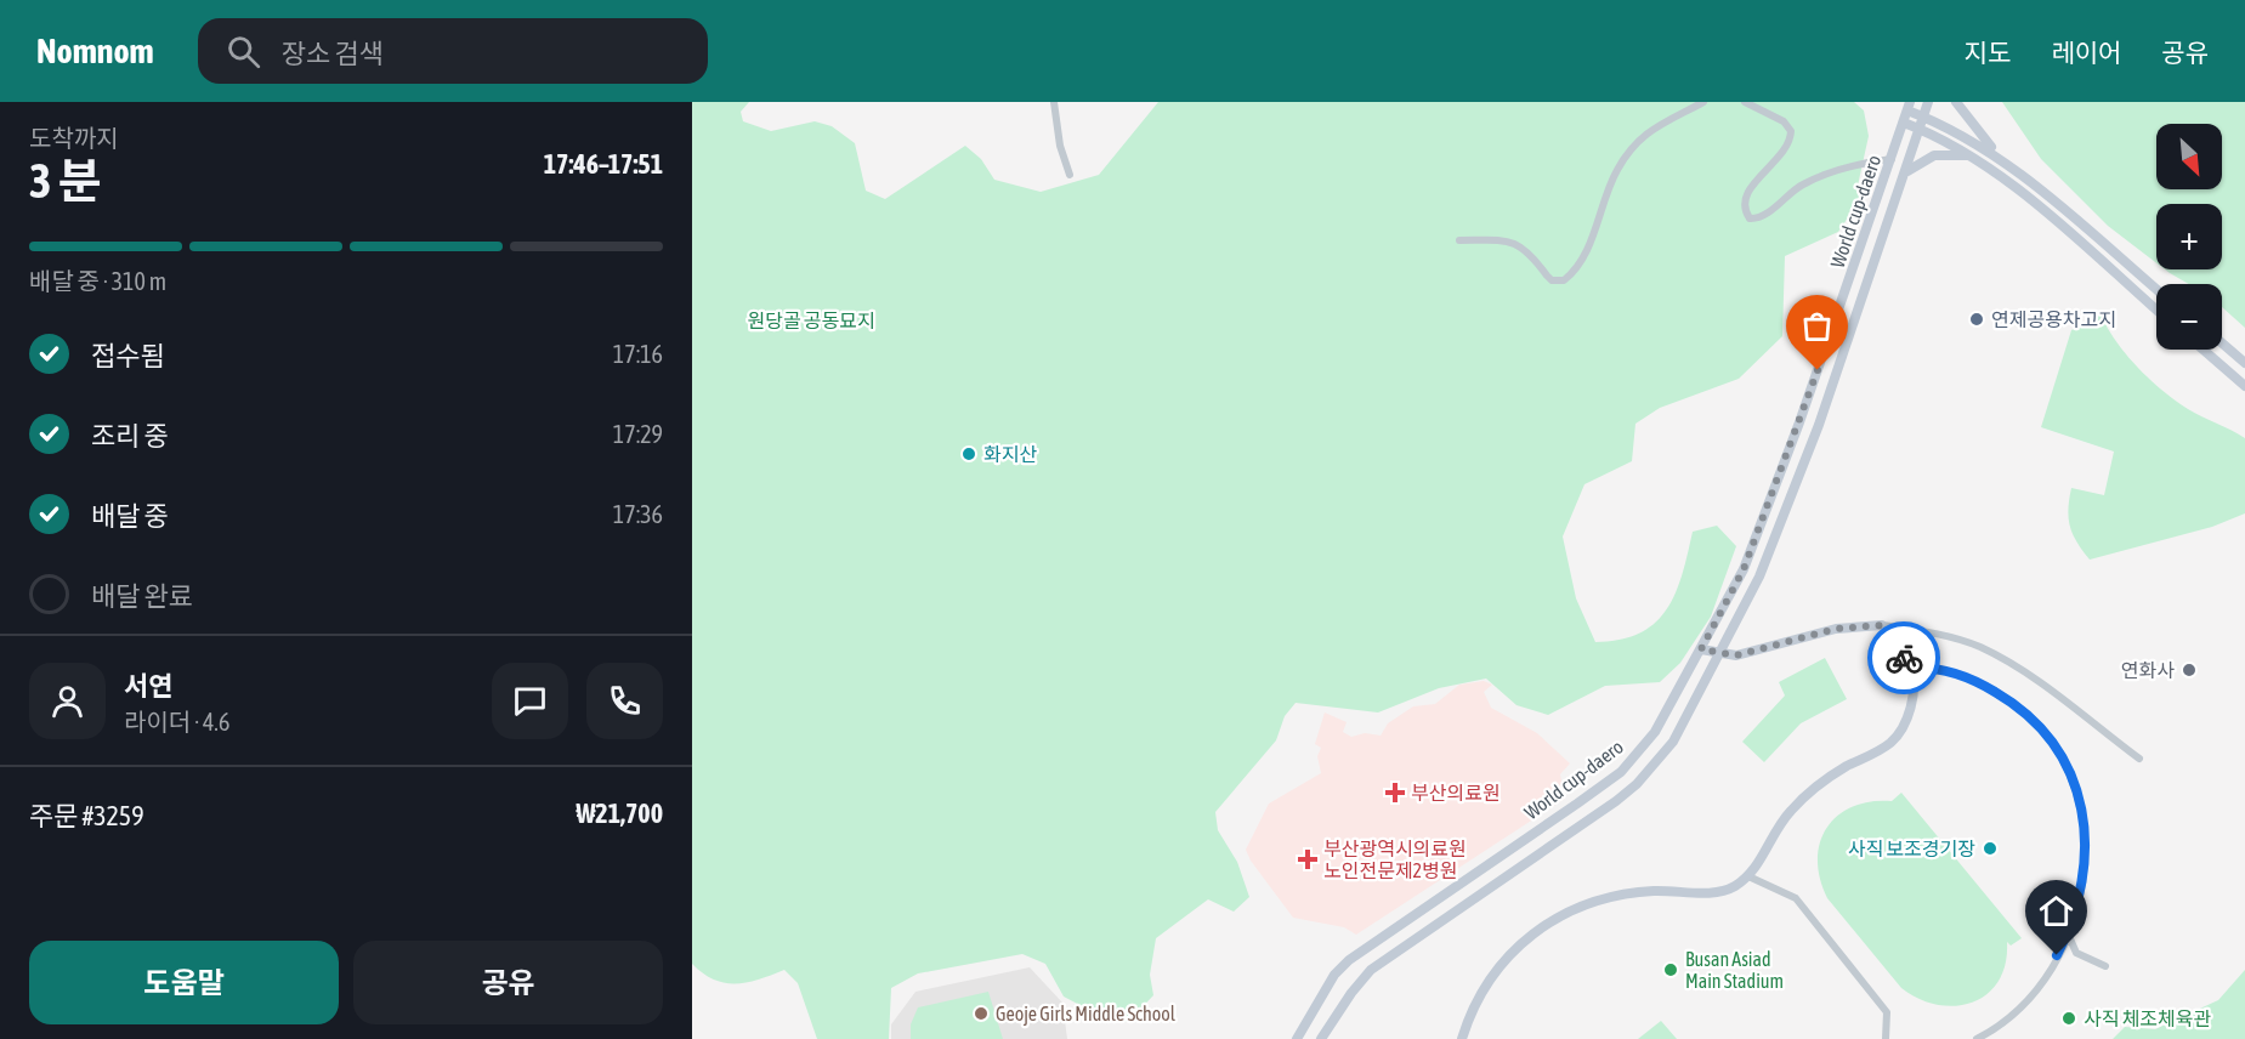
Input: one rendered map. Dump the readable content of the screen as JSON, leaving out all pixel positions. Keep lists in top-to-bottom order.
{
  "streets": {
    "main road": ["World cup-daero"]
  },
  "parks": ["원당골 공동묘지"],
  "places": {
    "other": [
      "연제공용차고지",
      "화지산",
      "연화사",
      "사직 보조경기장",
      "Busan Asiad Main Stadium",
      "Geoje Girls Middle School",
      "사직 체조체육관"
    ],
    "health": ["부산의료원", "부산광역시의료원 노인전문제2병원"]
  },
  "north": "bottom right",
  "page": {
    "header": "Nomnom",
    "search": "장소 검색",
    "nav": ["지도", "레이어", "공유"],
    "heading": ["3 분", "도착까지", "17:46–17:51"],
    "panel": [
      "서연",
      "라이더 · 4.6",
      "주문 #3259",
      "₩21,700"
    ],
    "map_buttons": ["+", "−"],
    "bar": "배달 중 · 310 m",
    "list": [
      ["접수됨", "17:16"],
      ["조리 중", "17:29"],
      ["배달 중", "17:36"],
      "배달 완료"
    ],
    "buttons": ["도움말", "공유"]
  }
}
